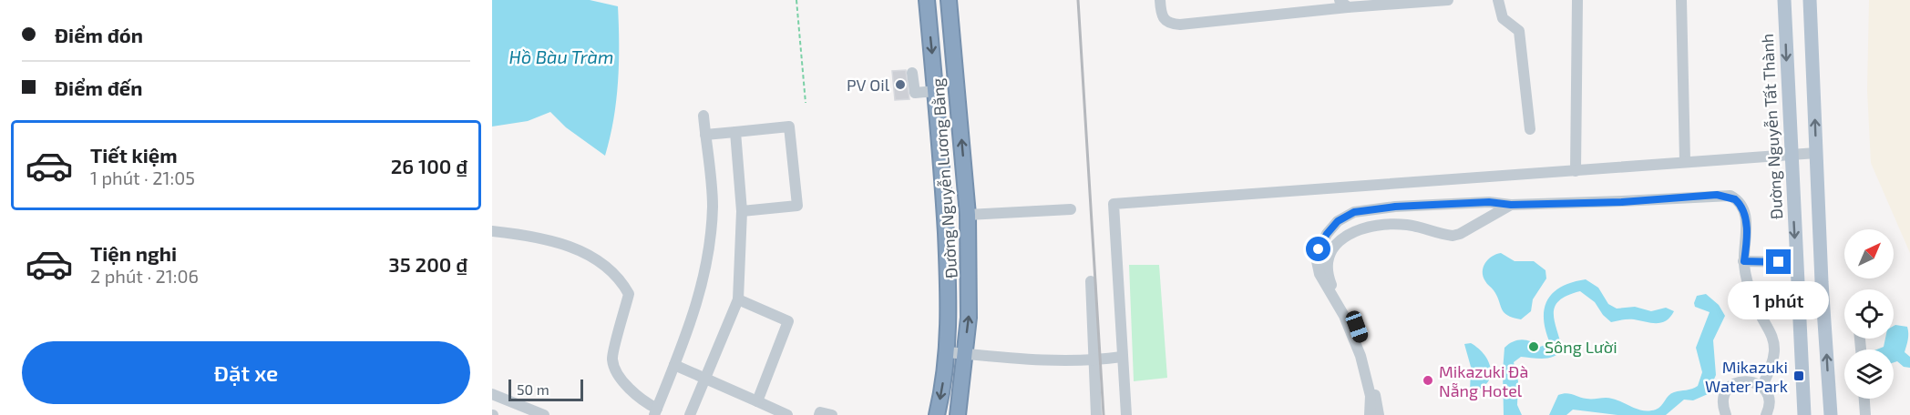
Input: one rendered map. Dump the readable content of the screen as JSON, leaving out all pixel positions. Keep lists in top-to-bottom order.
{
  "streets": {
    "highway": ["Đường Nguyễn Lương Bằng"],
    "main road": ["Đường Nguyễn Tất Thành"]
  },
  "water": ["Hồ Bàu Tràm"],
  "places": {
    "other": ["PV Oil", "Sông Lười", "Mikazuki Đà Nẵng Hotel"],
    "transit": ["Mikazuki Water Park"]
  },
  "scale_bar": "50 m",
  "north": "top right",
  "page": {
    "banner": ["Điểm đón", "Điểm đến"],
    "list": [
      {
        "name": "Tiết kiệm",
        "note": "1 phút · 21:05",
        "value": "26 100 ₫"
      },
      {
        "name": "Tiện nghi",
        "note": "2 phút · 21:06",
        "value": "35 200 ₫"
      }
    ],
    "bubble": "1 phút",
    "buttons": "Đặt xe",
    "scale": "50 m"
  }
}
